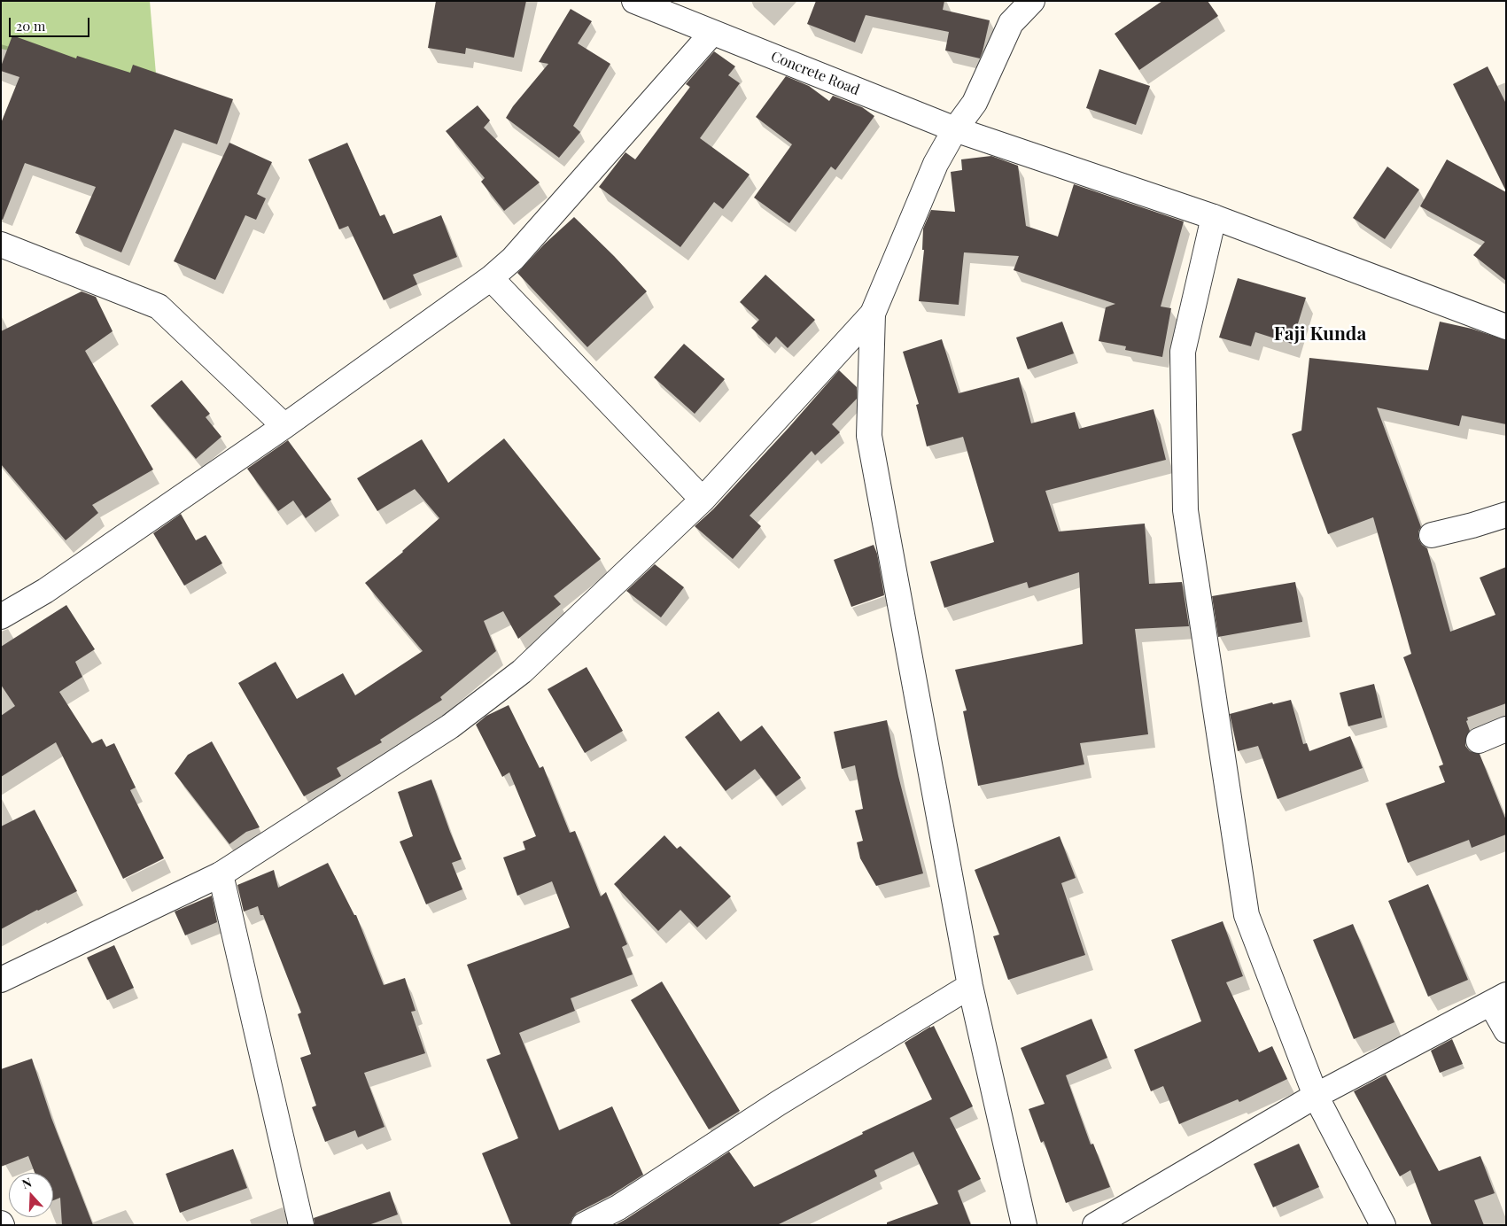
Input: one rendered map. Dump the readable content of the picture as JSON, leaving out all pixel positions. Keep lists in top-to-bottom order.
{
  "streets": {
    "street": ["Concrete Road"]
  },
  "districts": ["Faji Kunda"],
  "scale_bar": "20 m",
  "north": "top"
}
